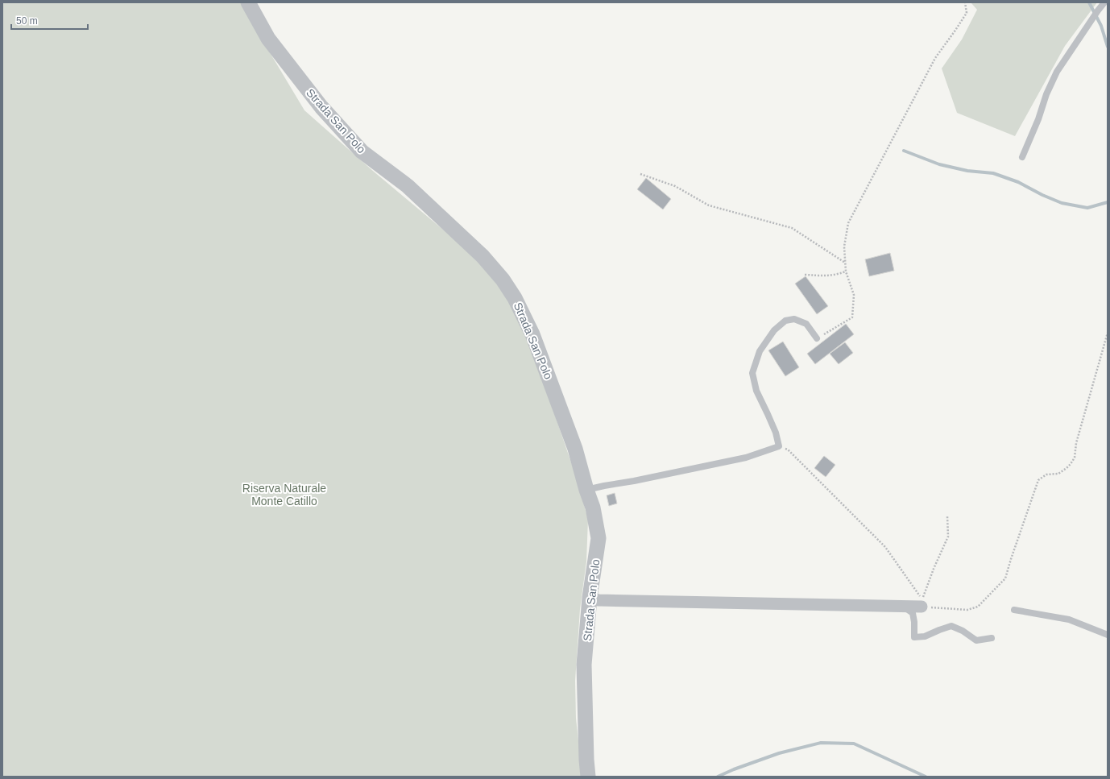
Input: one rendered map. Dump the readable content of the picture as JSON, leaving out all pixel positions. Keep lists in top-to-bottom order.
{
  "streets": {
    "street": ["Strada San Polo"]
  },
  "parks": ["Riserva Naturale Monte Catillo"],
  "scale_bar": "50 m"
}
